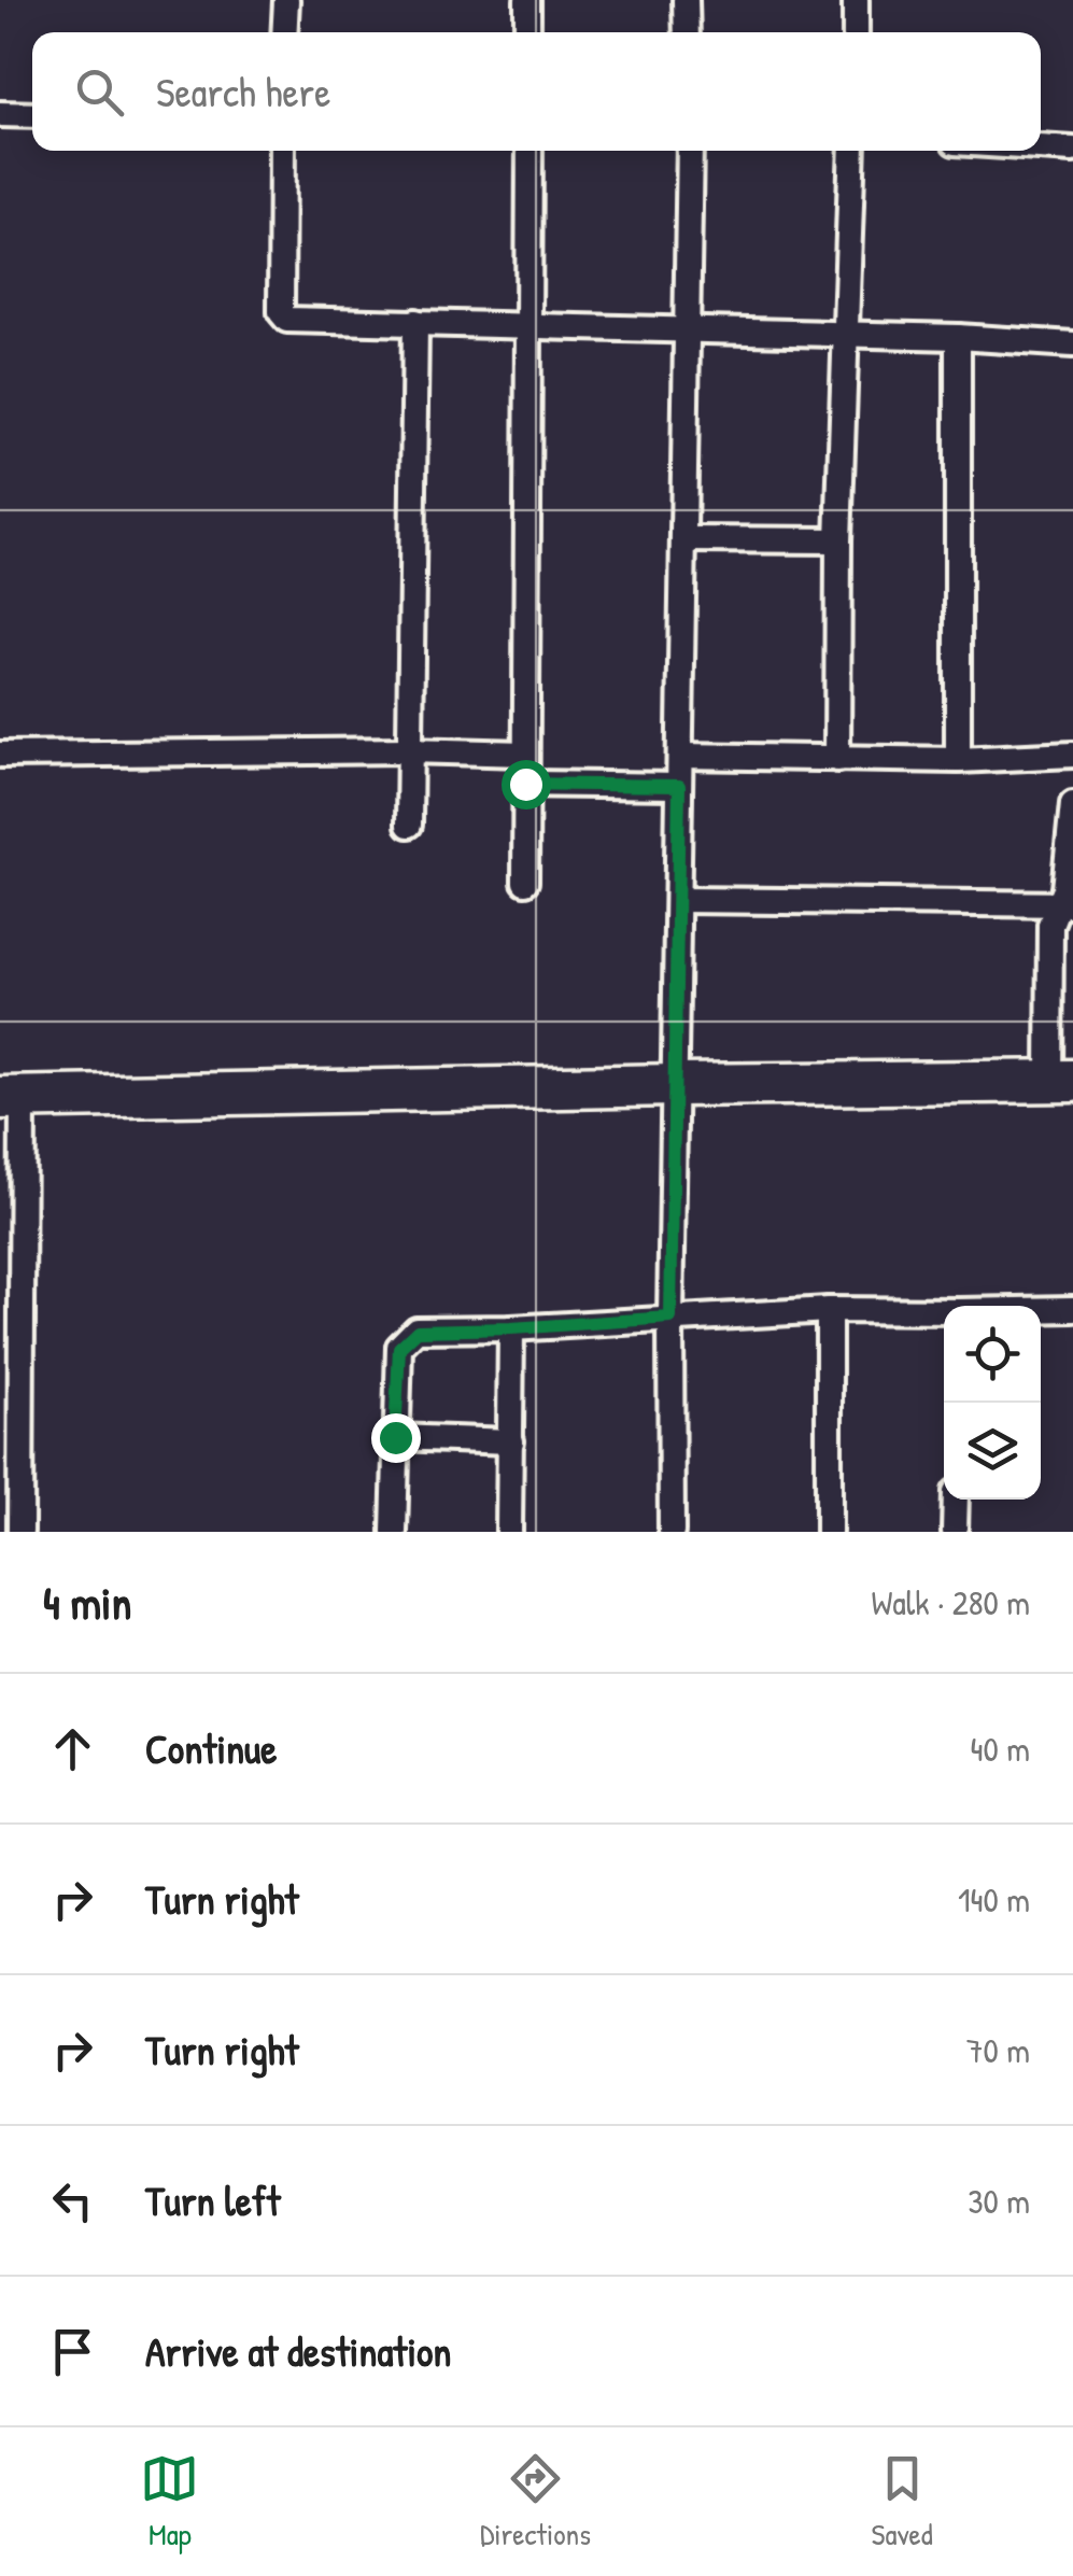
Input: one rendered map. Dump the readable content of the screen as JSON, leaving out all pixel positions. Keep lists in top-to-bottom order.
{
  "page": {
    "search": "Search here",
    "heading": ["4 min", "Walk · 280 m"],
    "list": [
      ["Continue", "40 m"],
      ["Turn right", "140 m"],
      ["Turn right", "70 m"],
      ["Turn left", "30 m"],
      "Arrive at destination"
    ],
    "nav": ["Map", "Directions", "Saved"]
  }
}
